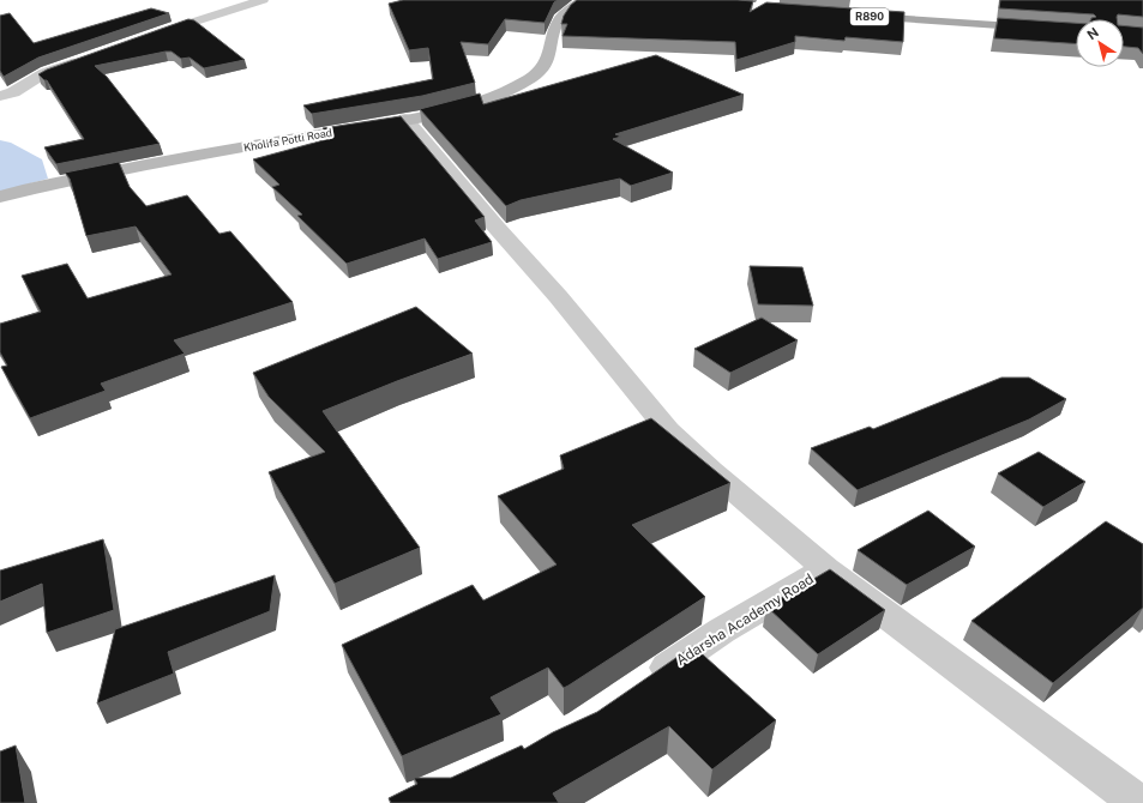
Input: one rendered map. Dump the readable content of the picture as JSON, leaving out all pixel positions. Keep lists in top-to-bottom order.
{
  "streets": {
    "main road": ["R890"],
    "street": ["Kholifa Potti Road", "Adarsha Academy Road"]
  },
  "north": "top left"
}
